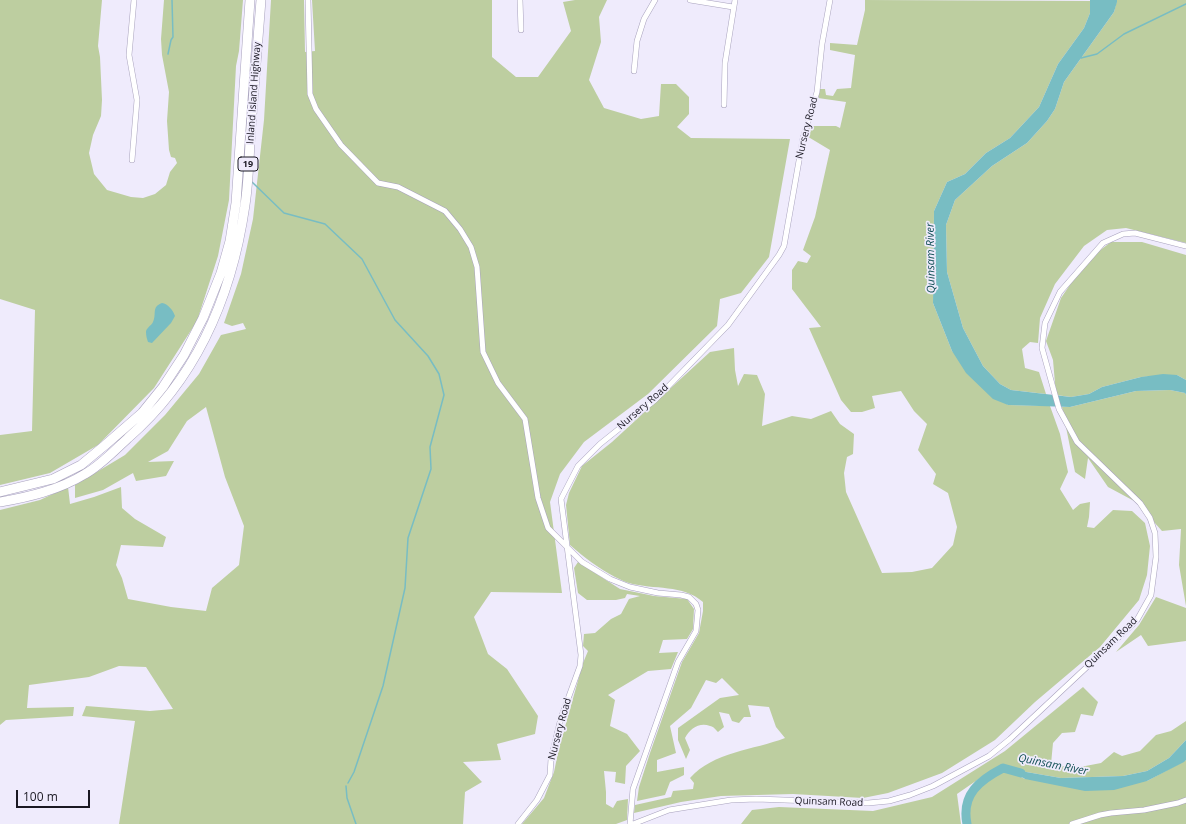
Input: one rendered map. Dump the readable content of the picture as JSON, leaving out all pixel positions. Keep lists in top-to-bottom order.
{
  "streets": {
    "highway": ["Inland Island Highway", "19"],
    "street": ["Nursery Road", "Quinsam Road"]
  },
  "water": ["Quinsam River"],
  "scale_bar": "100 m"
}
